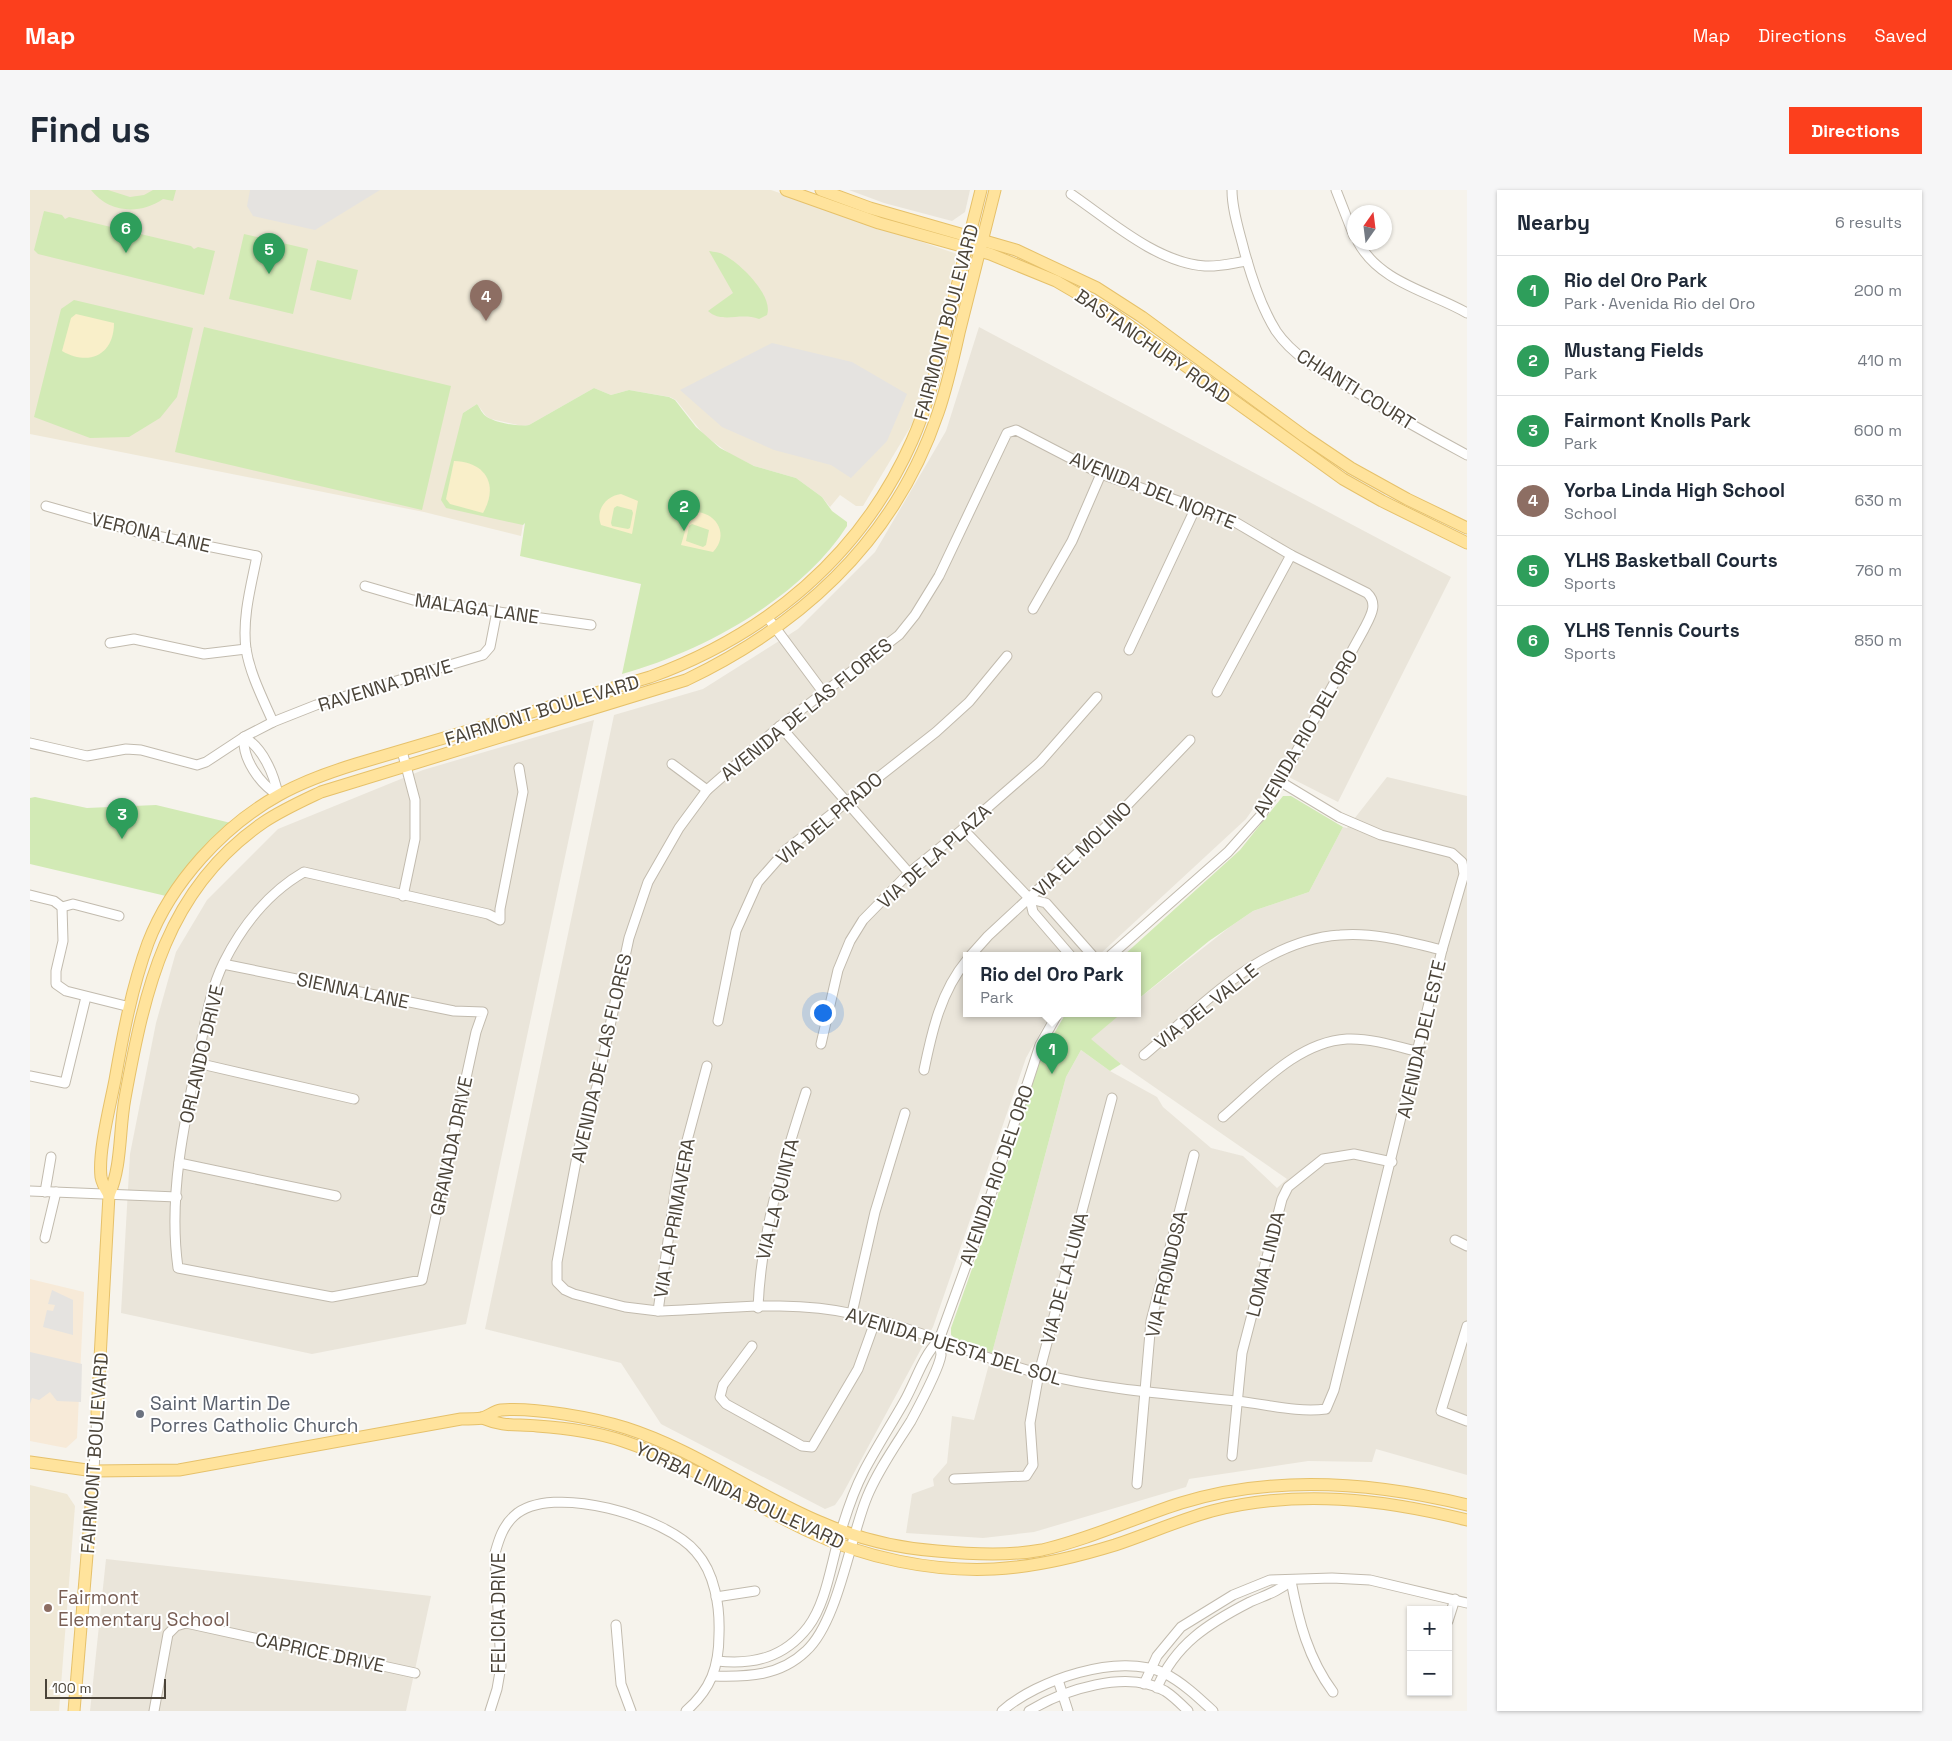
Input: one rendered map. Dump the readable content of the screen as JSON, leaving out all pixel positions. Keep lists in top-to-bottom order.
{
  "streets": {
    "main road": ["FAIRMONT BOULEVARD", "BASTANCHURY ROAD", "YORBA LINDA BOULEVARD"],
    "street": [
      "CHIANTI COURT",
      "AVENIDA DEL NORTE",
      "VERONA LANE",
      "MALAGA LANE",
      "RAVENNA DRIVE",
      "AVENIDA DE LAS FLORES",
      "AVENIDA RIO DEL ORO",
      "VIA DEL PRADO",
      "VIA EL MOLINO",
      "VIA DE LA PLAZA",
      "SIENNA LANE",
      "VIA DEL VALLE",
      "AVENIDA DEL ESTE",
      "ORLANDO DRIVE",
      "GRANADA DRIVE",
      "VIA LA QUINTA",
      "VIA LA PRIMAVERA",
      "LOMA LINDA",
      "VIA FRONDOSA",
      "VIA DE LA LUNA",
      "AVENIDA PUESTA DEL SOL",
      "FELICIA DRIVE",
      "CAPRICE DRIVE"
    ]
  },
  "crossings": [
    ["FAIRMONT BOULEVARD", "BASTANCHURY ROAD"],
    ["FAIRMONT BOULEVARD", "YORBA LINDA BOULEVARD"],
    ["AVENIDA DEL NORTE", "AVENIDA DE LAS FLORES"],
    ["AVENIDA DEL NORTE", "AVENIDA RIO DEL ORO"],
    ["MALAGA LANE", "RAVENNA DRIVE"],
    ["AVENIDA DE LAS FLORES", "AVENIDA PUESTA DEL SOL"],
    ["AVENIDA RIO DEL ORO", "AVENIDA DEL ESTE"],
    ["AVENIDA RIO DEL ORO", "AVENIDA PUESTA DEL SOL"],
    ["AVENIDA RIO DEL ORO", "YORBA LINDA BOULEVARD"],
    ["AVENIDA RIO DEL ORO", "FELICIA DRIVE"],
    ["SIENNA LANE", "ORLANDO DRIVE"],
    ["SIENNA LANE", "GRANADA DRIVE"],
    ["VIA DEL VALLE", "AVENIDA DEL ESTE"],
    ["AVENIDA DEL ESTE", "LOMA LINDA"],
    ["AVENIDA DEL ESTE", "AVENIDA PUESTA DEL SOL"],
    ["ORLANDO DRIVE", "GRANADA DRIVE"],
    ["VIA LA QUINTA", "AVENIDA PUESTA DEL SOL"],
    ["VIA LA PRIMAVERA", "AVENIDA PUESTA DEL SOL"],
    ["LOMA LINDA", "AVENIDA PUESTA DEL SOL"],
    ["VIA FRONDOSA", "AVENIDA PUESTA DEL SOL"],
    ["VIA DE LA LUNA", "AVENIDA PUESTA DEL SOL"]
  ],
  "places": ["Saint Martin De Porres Catholic Church", "Fairmont Elementary School"],
  "scale_bar": "100 m",
  "north": "top",
  "page": {
    "header": "Map",
    "nav": ["Map", "Directions", "Saved"],
    "buttons": "Directions",
    "title": "Find us",
    "heading": ["Nearby", "6 results"],
    "pins": [
      "6",
      "5",
      "4",
      "2",
      "3",
      "1"
    ],
    "list": [
      {
        "mark": "1",
        "name": "Rio del Oro Park",
        "note": "Park · Avenida Rio del Oro",
        "value": "200 m"
      },
      {
        "mark": "2",
        "name": "Mustang Fields",
        "note": "Park",
        "value": "410 m"
      },
      {
        "mark": "3",
        "name": "Fairmont Knolls Park",
        "note": "Park",
        "value": "600 m"
      },
      {
        "mark": "4",
        "name": "Yorba Linda High School",
        "note": "School",
        "value": "630 m"
      },
      {
        "mark": "5",
        "name": "YLHS Basketball Courts",
        "note": "Sports",
        "value": "760 m"
      },
      {
        "mark": "6",
        "name": "YLHS Tennis Courts",
        "note": "Sports",
        "value": "850 m"
      }
    ],
    "popup": ["Rio del Oro Park", "Park"],
    "map_buttons": ["+", "−"],
    "scale": "100 m"
  }
}
